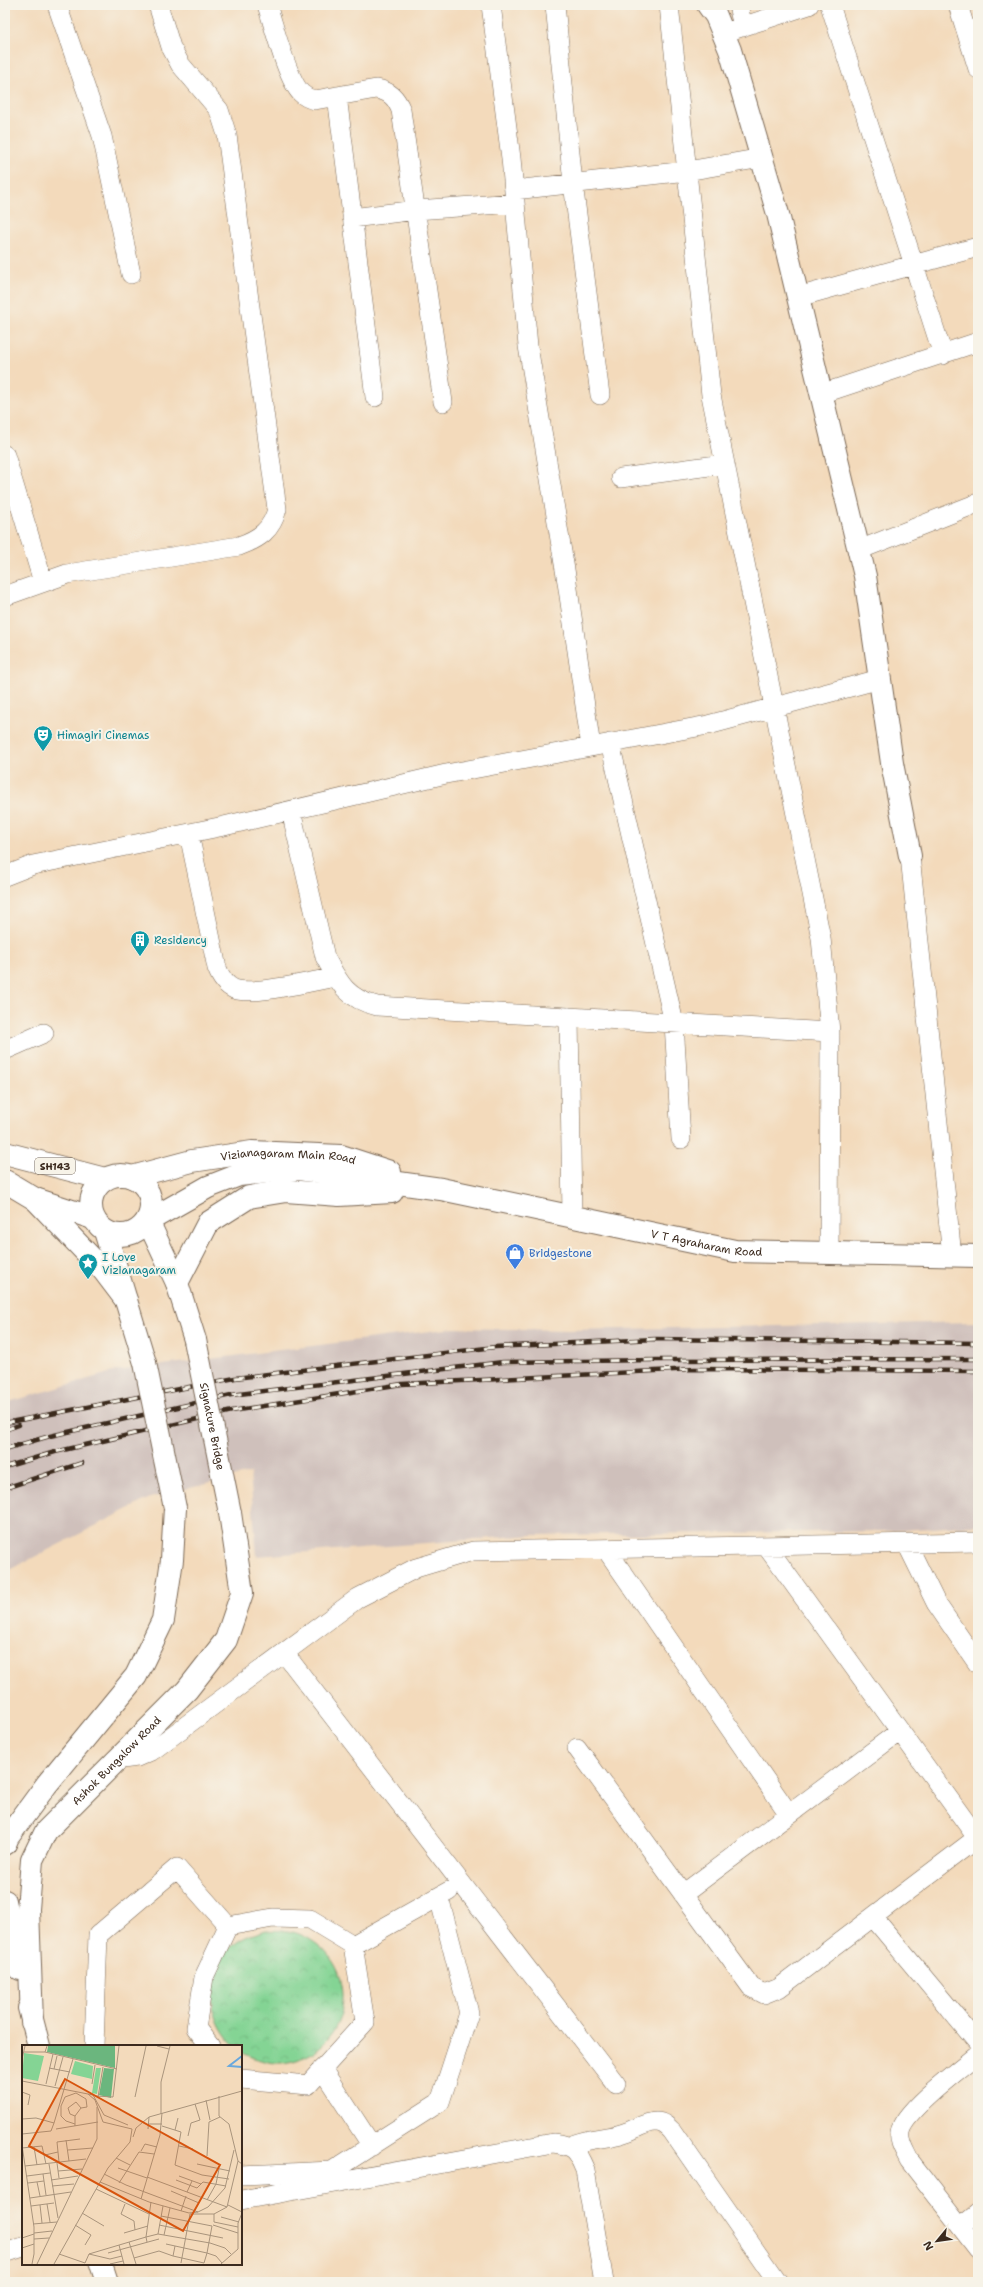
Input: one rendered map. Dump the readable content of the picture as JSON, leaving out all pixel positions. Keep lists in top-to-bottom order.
{
  "streets": {
    "street": [
      "Vizianagaram Main Road",
      "SH143",
      "V T Agraharam Road",
      "Signature Bridge",
      "Ashok Bungalow Road"
    ]
  },
  "crossings": [
    ["Vizianagaram Main Road", "SH143"],
    ["Vizianagaram Main Road", "V T Agraharam Road"],
    ["Vizianagaram Main Road", "Signature Bridge"],
    ["SH143", "Signature Bridge"],
    ["Signature Bridge", "Ashok Bungalow Road"]
  ],
  "places": {
    "theatre": ["Himagiri Cinemas"],
    "building": ["Residency"],
    "shop": ["Bridgestone"],
    "place": ["I Love Vizianagaram"]
  },
  "north": "bottom left"
}
